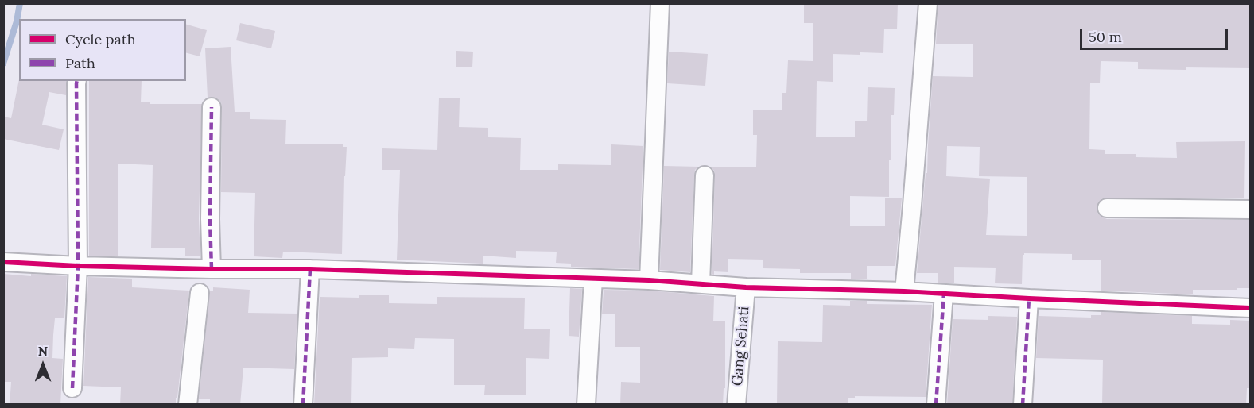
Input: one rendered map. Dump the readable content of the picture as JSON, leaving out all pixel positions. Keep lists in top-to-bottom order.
{
  "streets": {
    "street": ["Gang Sehati"]
  },
  "legend": ["Cycle path", "Path"],
  "scale_bar": "50 m",
  "north": "top"
}
